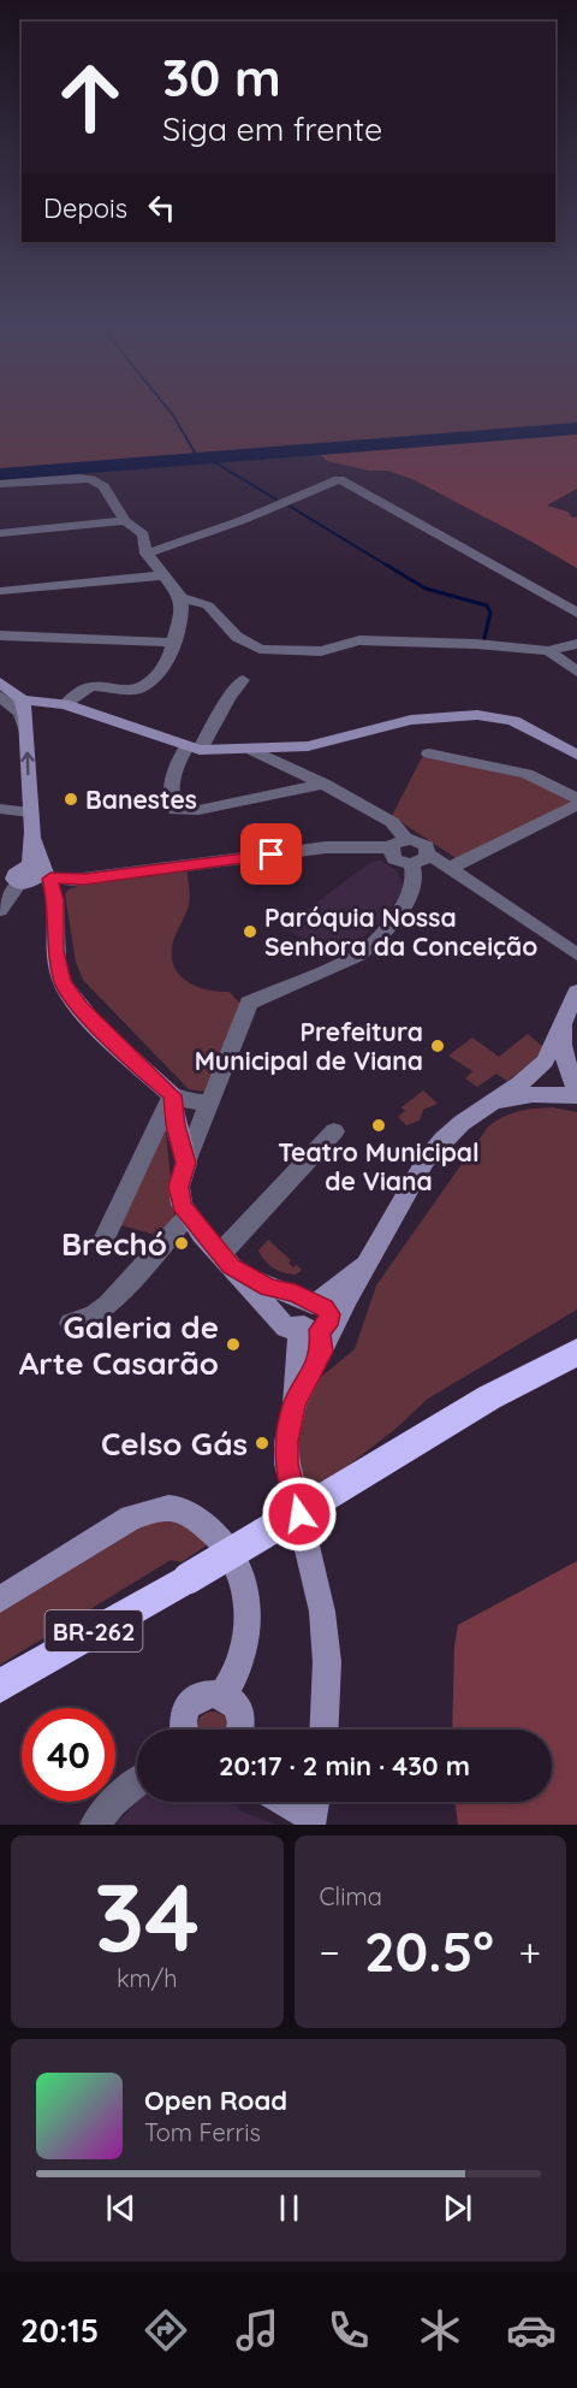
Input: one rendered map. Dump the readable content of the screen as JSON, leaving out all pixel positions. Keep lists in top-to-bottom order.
{
  "streets": {
    "highway": ["BR-262"]
  },
  "places": [
    "Banestes",
    "Paróquia Nossa Senhora da Conceição",
    "Prefeitura Municipal de Viana",
    "Teatro Municipal de Viana",
    "Brechó",
    "Galeria de Arte Casarão",
    "Celso Gás"
  ],
  "page": {
    "turn": ["30 m", "Siga em frente"],
    "then": "Depois",
    "limit": "40",
    "trip": "20:17 · 2 min · 430 m",
    "tile": [
      ["34", "km/h"],
      "Clima"
    ],
    "heat": ["−", "20.5°", "+"],
    "song": ["Open Road", "Tom Ferris"],
    "tabs": "20:15"
  }
}
